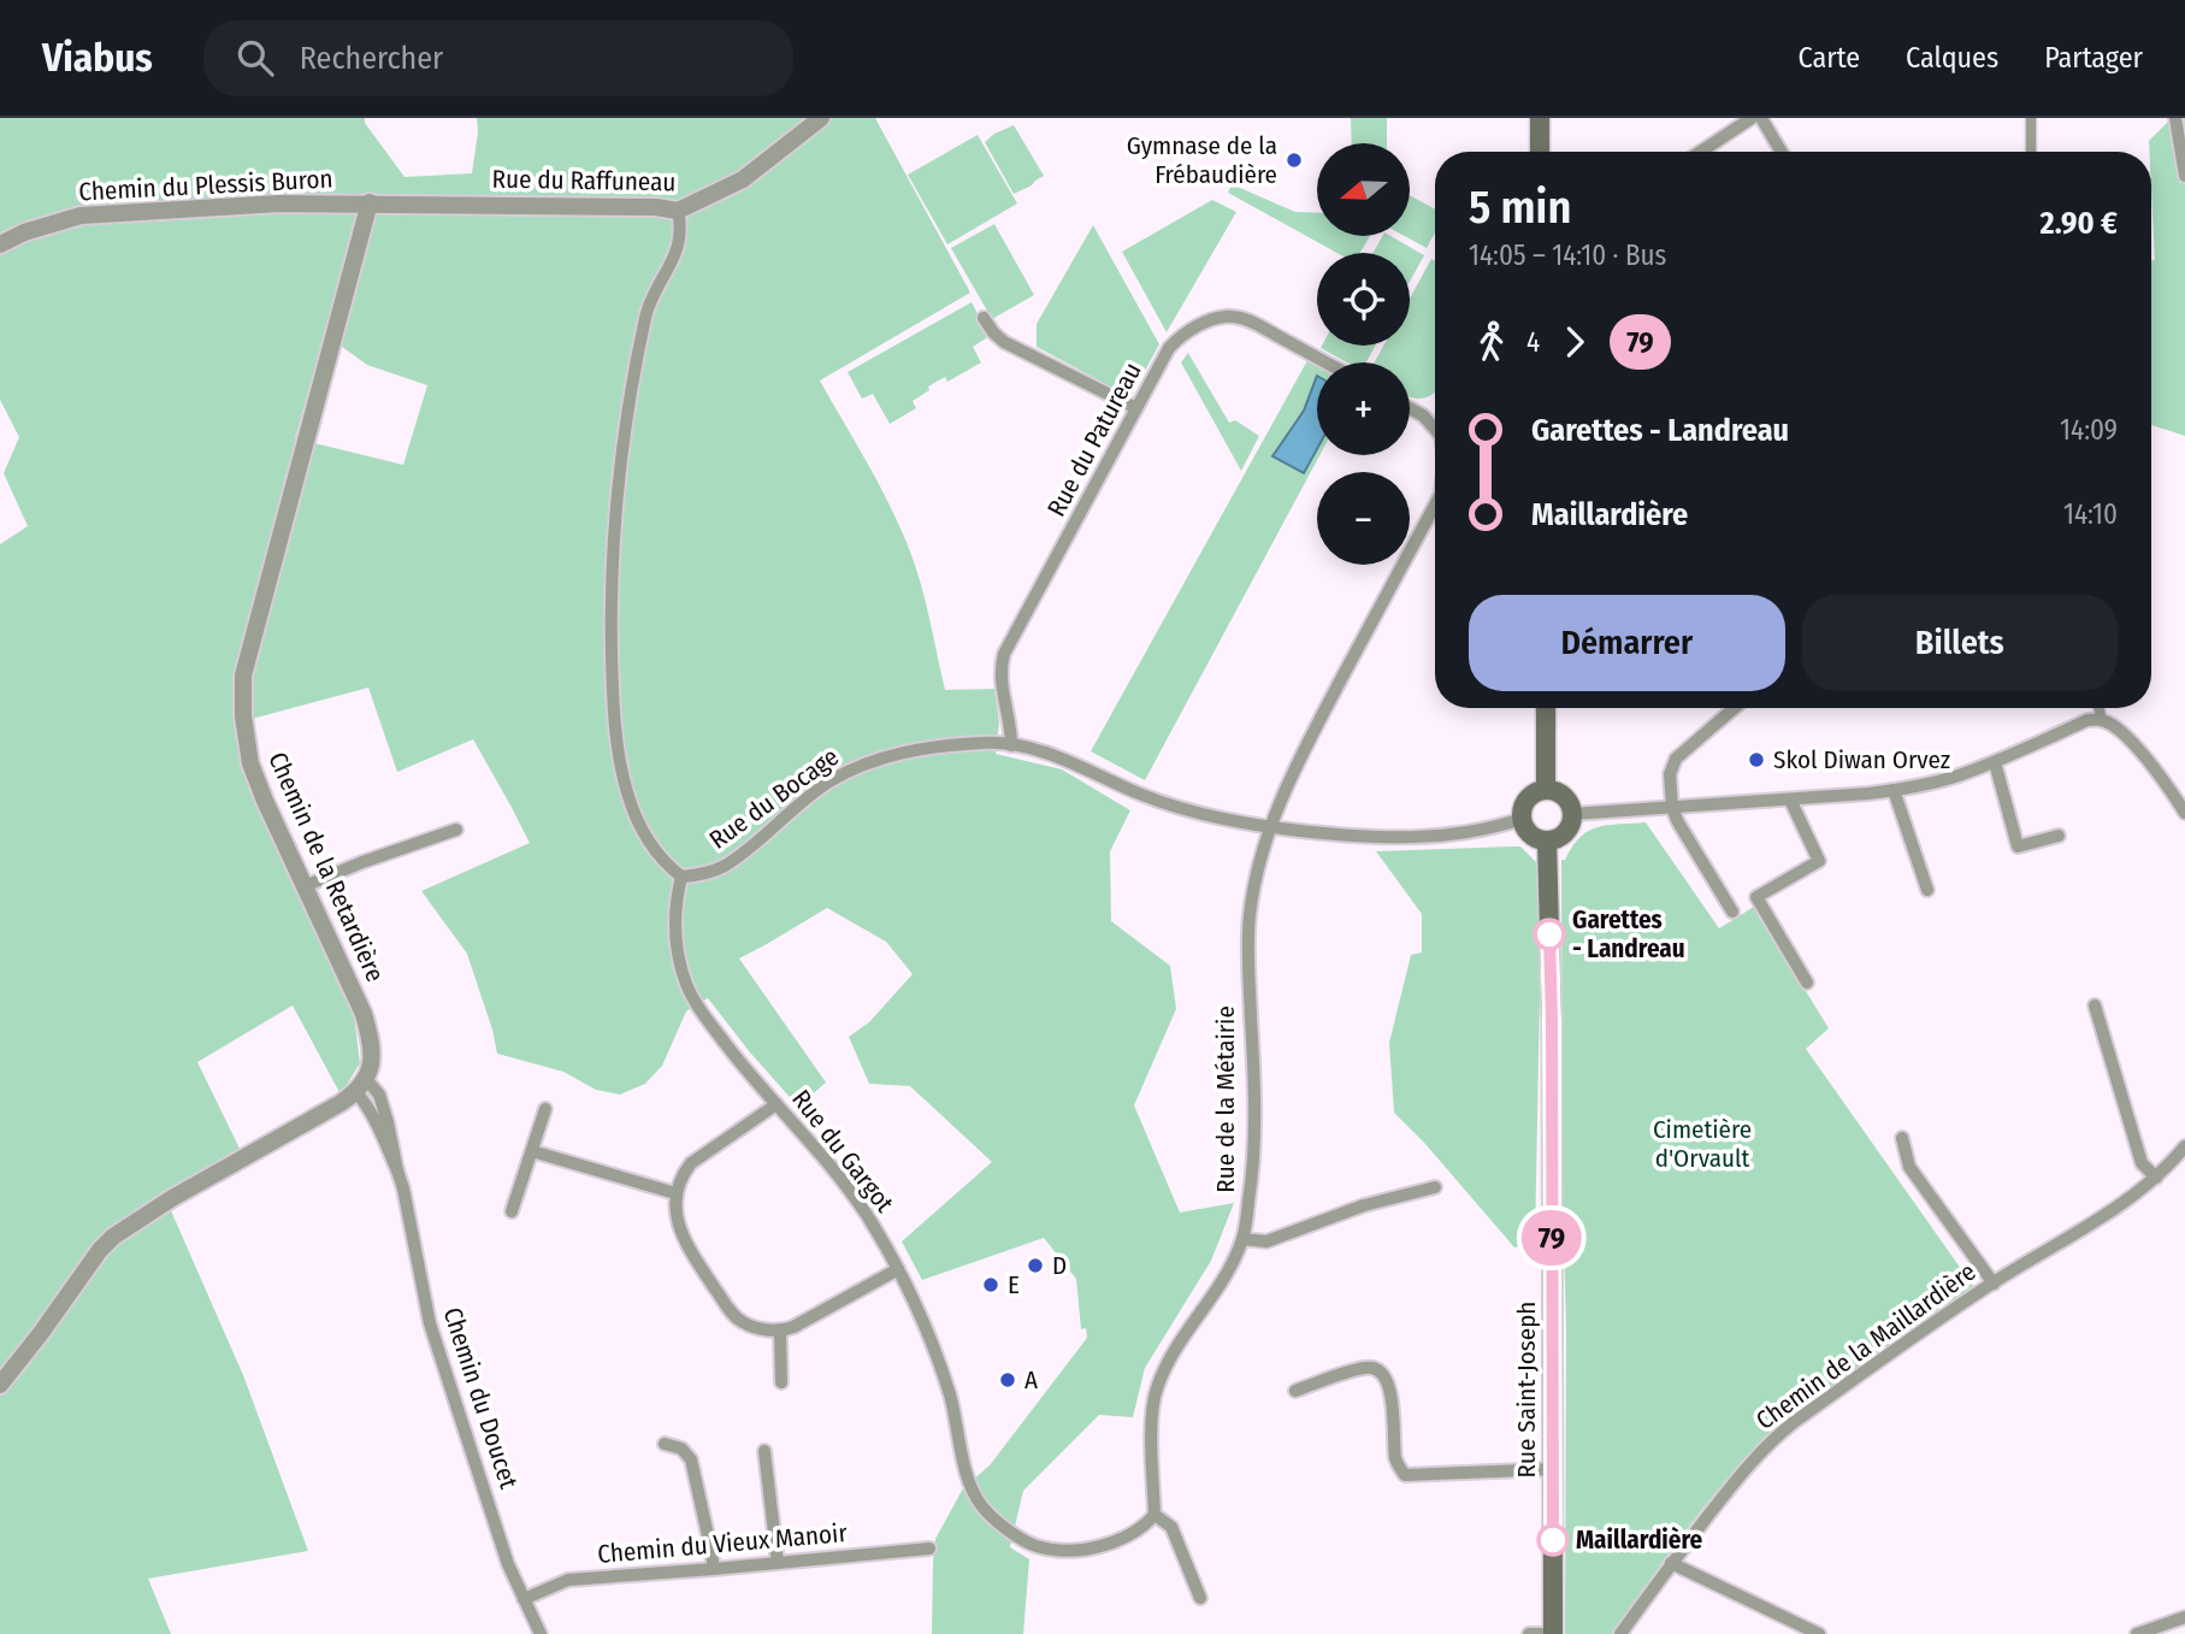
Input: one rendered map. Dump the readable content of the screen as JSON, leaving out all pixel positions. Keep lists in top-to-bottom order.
{
  "streets": {
    "main road": ["Rue Saint-Joseph"],
    "street": [
      "Rue du Raffuneau",
      "Chemin du Plessis Buron",
      "Rue du Patureau",
      "Rue du Bocage",
      "Chemin de la Retardière",
      "Rue de la Métairie",
      "Rue du Gargot",
      "Chemin de la Maillardière",
      "Chemin du Doucet",
      "Chemin du Vieux Manoir"
    ]
  },
  "crossings": [
    ["Rue du Raffuneau", "Chemin du Plessis Buron"],
    ["Rue du Raffuneau", "Chemin de la Retardière"],
    ["Chemin du Plessis Buron", "Chemin de la Retardière"],
    ["Rue du Patureau", "Rue du Bocage"],
    ["Rue du Bocage", "Rue de la Métairie"],
    ["Rue du Bocage", "Rue du Gargot"],
    ["Rue du Bocage", "Rue Saint-Joseph"],
    ["Chemin de la Retardière", "Chemin du Doucet"],
    ["Rue de la Métairie", "Rue du Gargot"],
    ["Chemin du Doucet", "Chemin du Vieux Manoir"]
  ],
  "parks": ["Cimetière d'Orvault"],
  "places": [
    "Gymnase de la Frébaudière",
    "Skol Diwan Orvez",
    "Garettes - Landreau",
    "D",
    "E",
    "A",
    "Maillardière"
  ],
  "lines": ["bus line 79"],
  "north": "left",
  "page": {
    "header": "Viabus",
    "search": "Rechercher",
    "nav": ["Carte", "Calques", "Partager"],
    "on_map": "79",
    "map_buttons": ["+", "−"],
    "heading": ["5 min", "14:05 – 14:10 · Bus", "2.90 €"],
    "legs": ["4", "79"],
    "list": [
      {
        "name": "Garettes - Landreau",
        "value": "14:09"
      },
      {
        "name": "Maillardière",
        "value": "14:10"
      }
    ],
    "buttons": ["Démarrer", "Billets"]
  }
}
